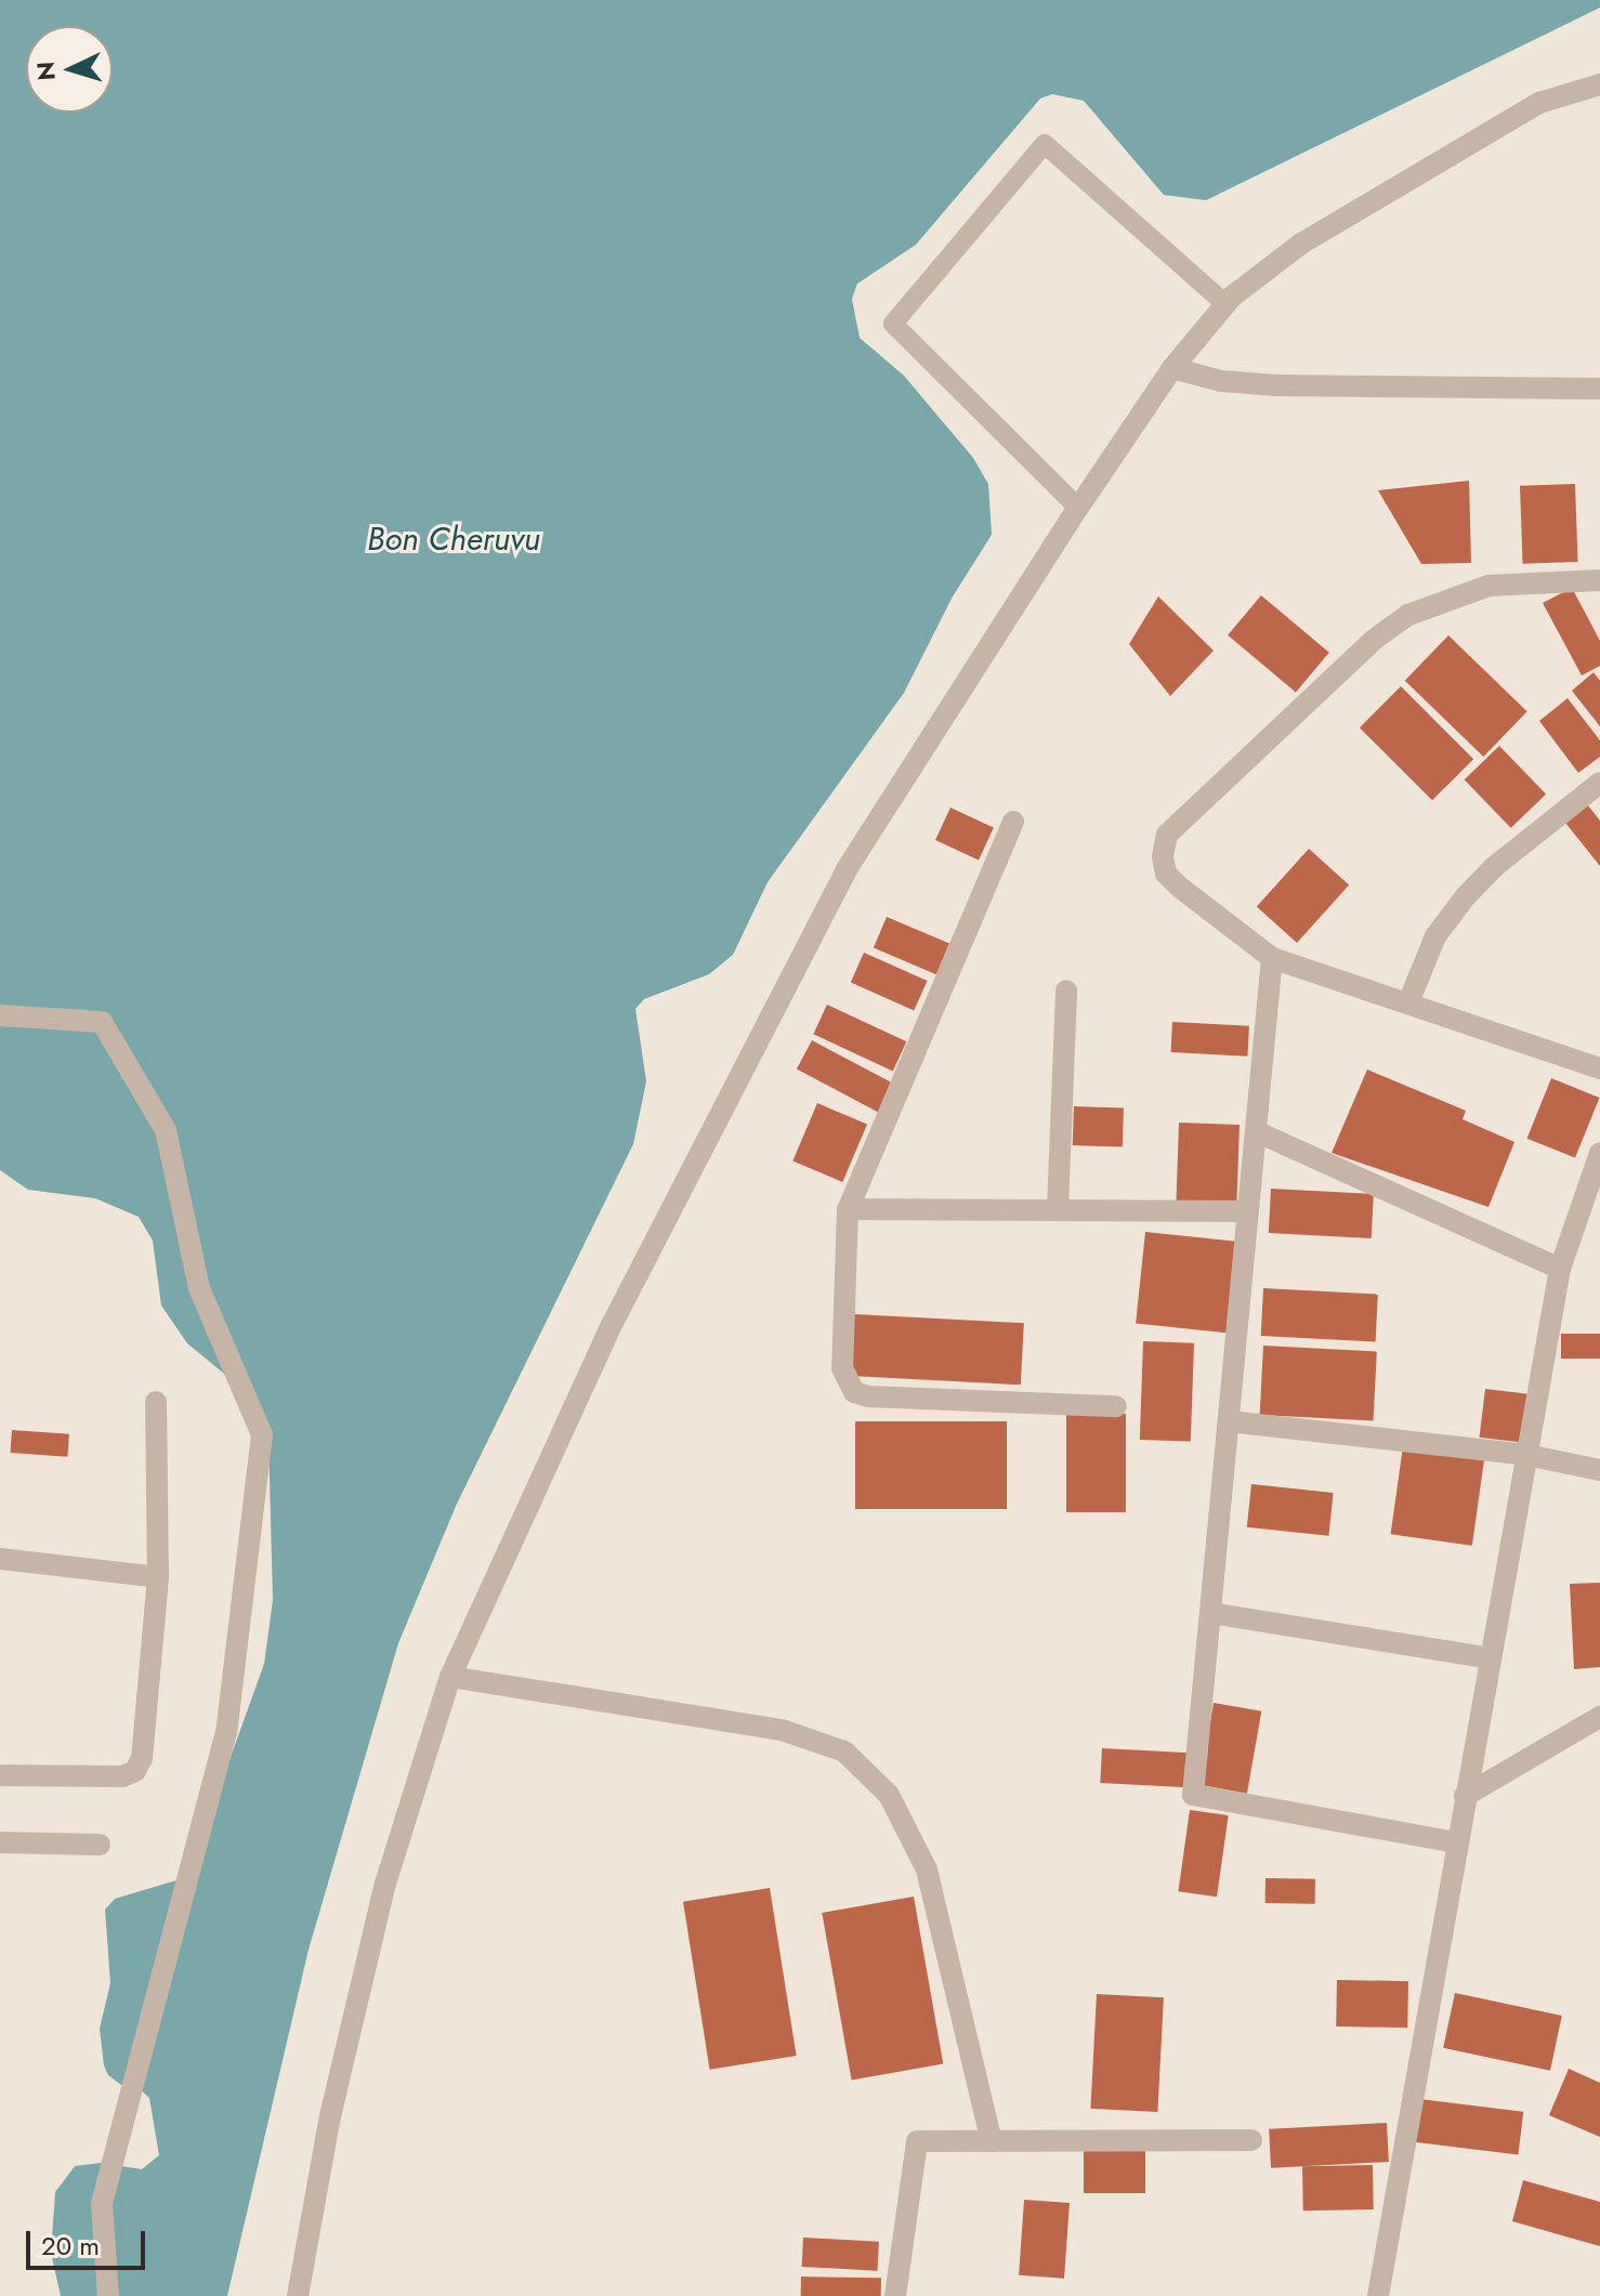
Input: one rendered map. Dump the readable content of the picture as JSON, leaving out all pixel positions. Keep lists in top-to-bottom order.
{
  "water": ["Bon Cheruvu"],
  "scale_bar": "20 m",
  "north": "left"
}
